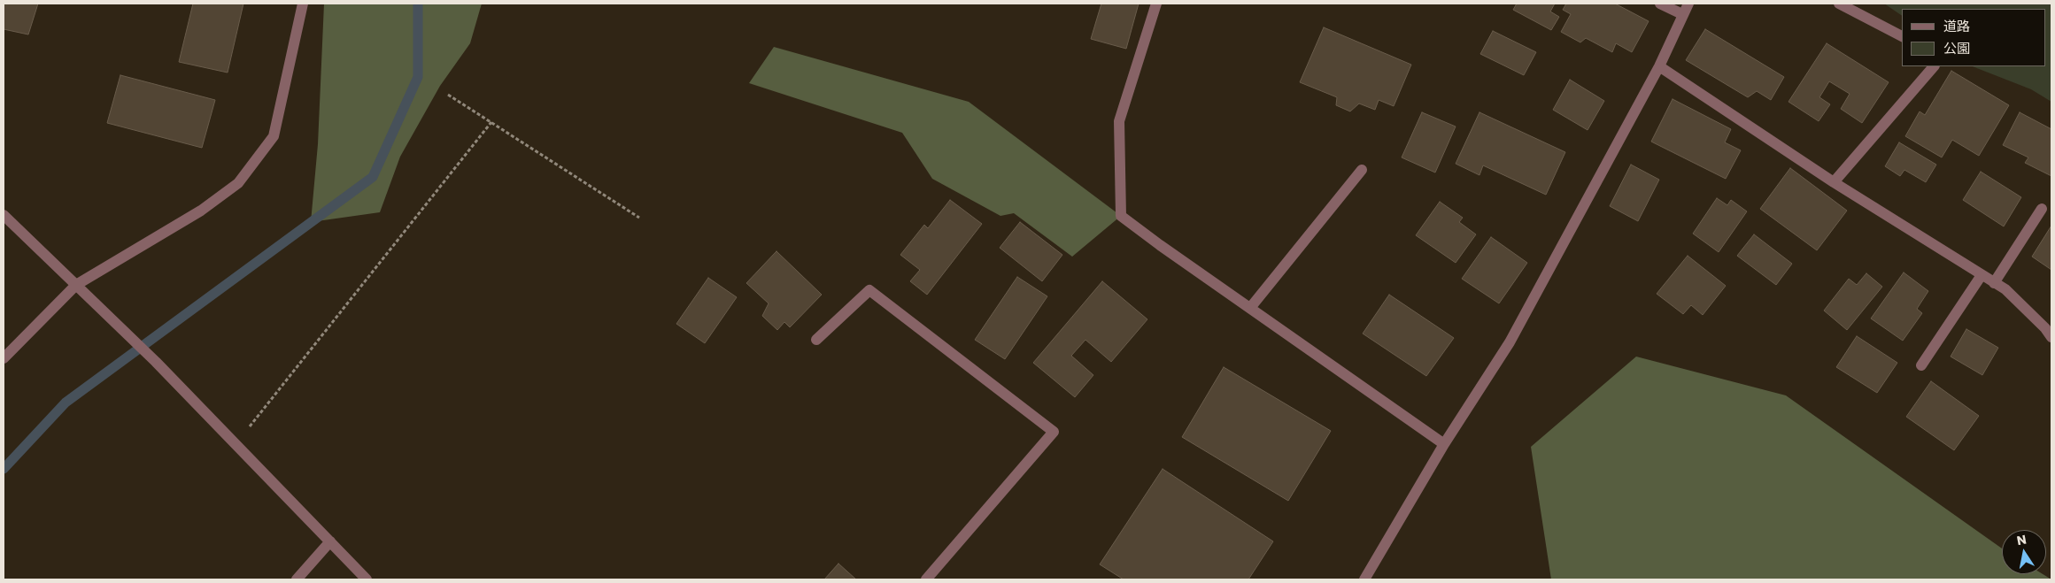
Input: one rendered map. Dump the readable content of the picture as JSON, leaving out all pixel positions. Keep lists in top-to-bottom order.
{
  "legend": ["道路", "公園"],
  "north": "top"
}
